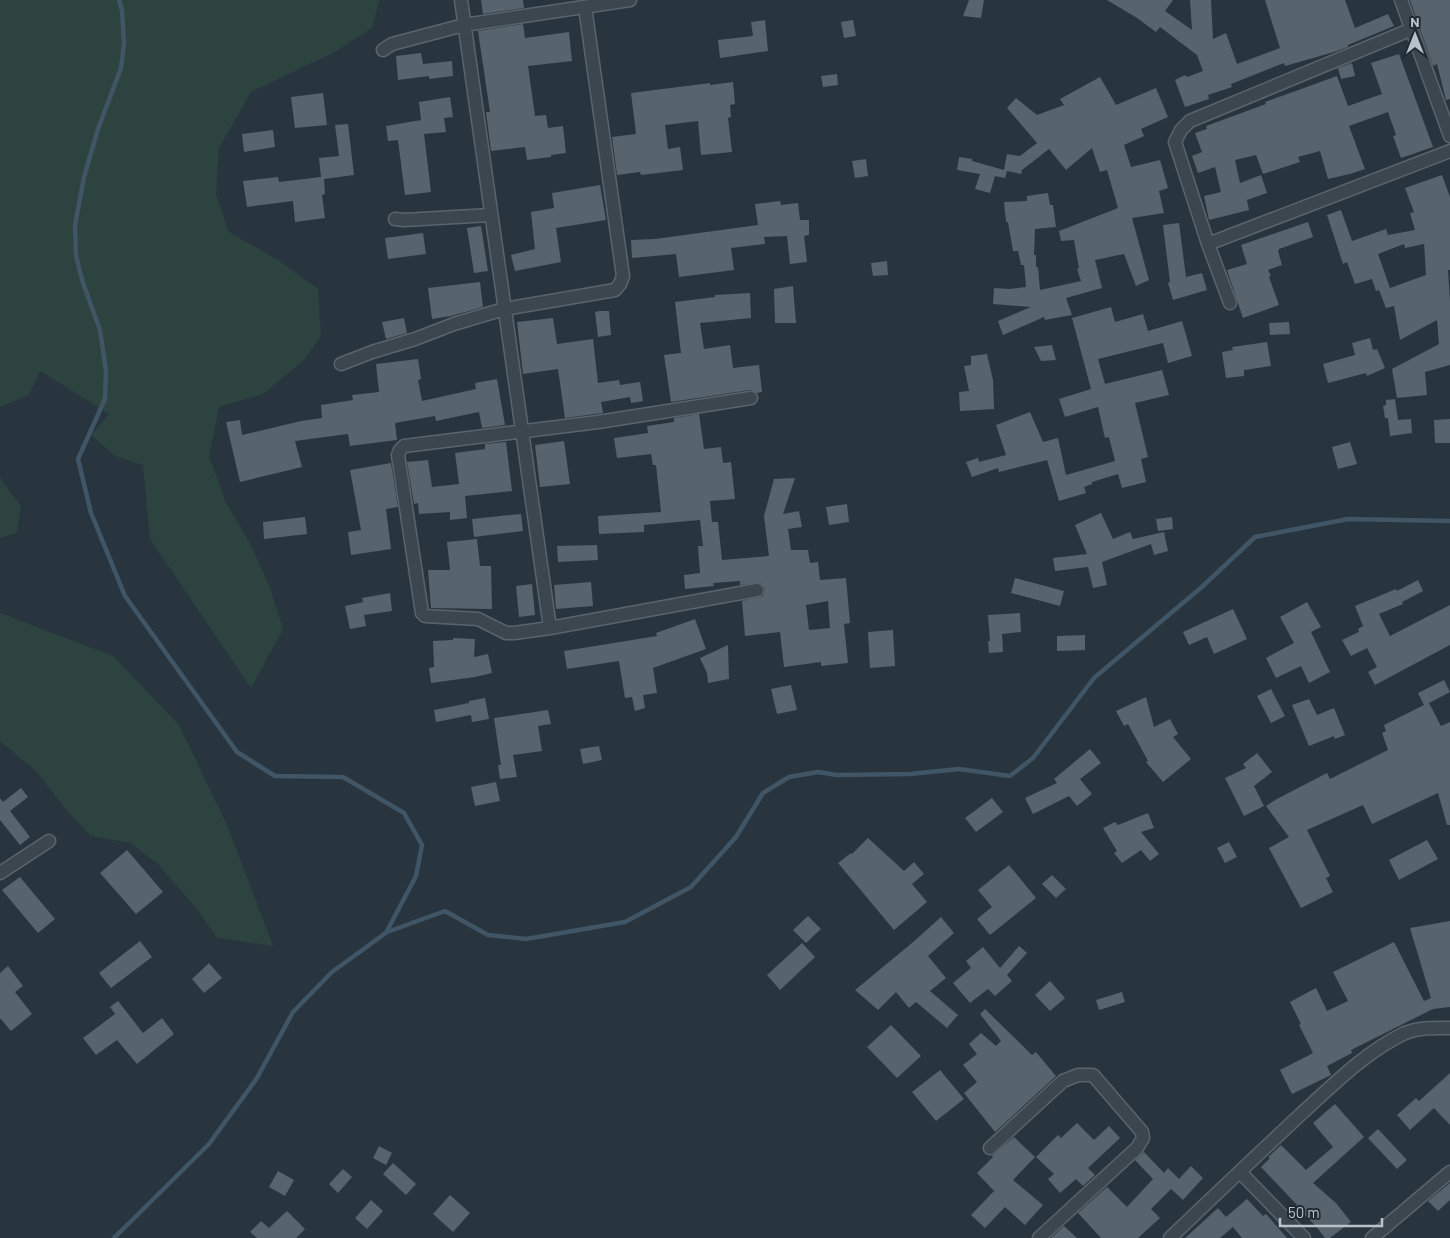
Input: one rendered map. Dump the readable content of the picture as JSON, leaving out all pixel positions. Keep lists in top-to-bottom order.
{
  "scale_bar": "50 m",
  "north": "top"
}
